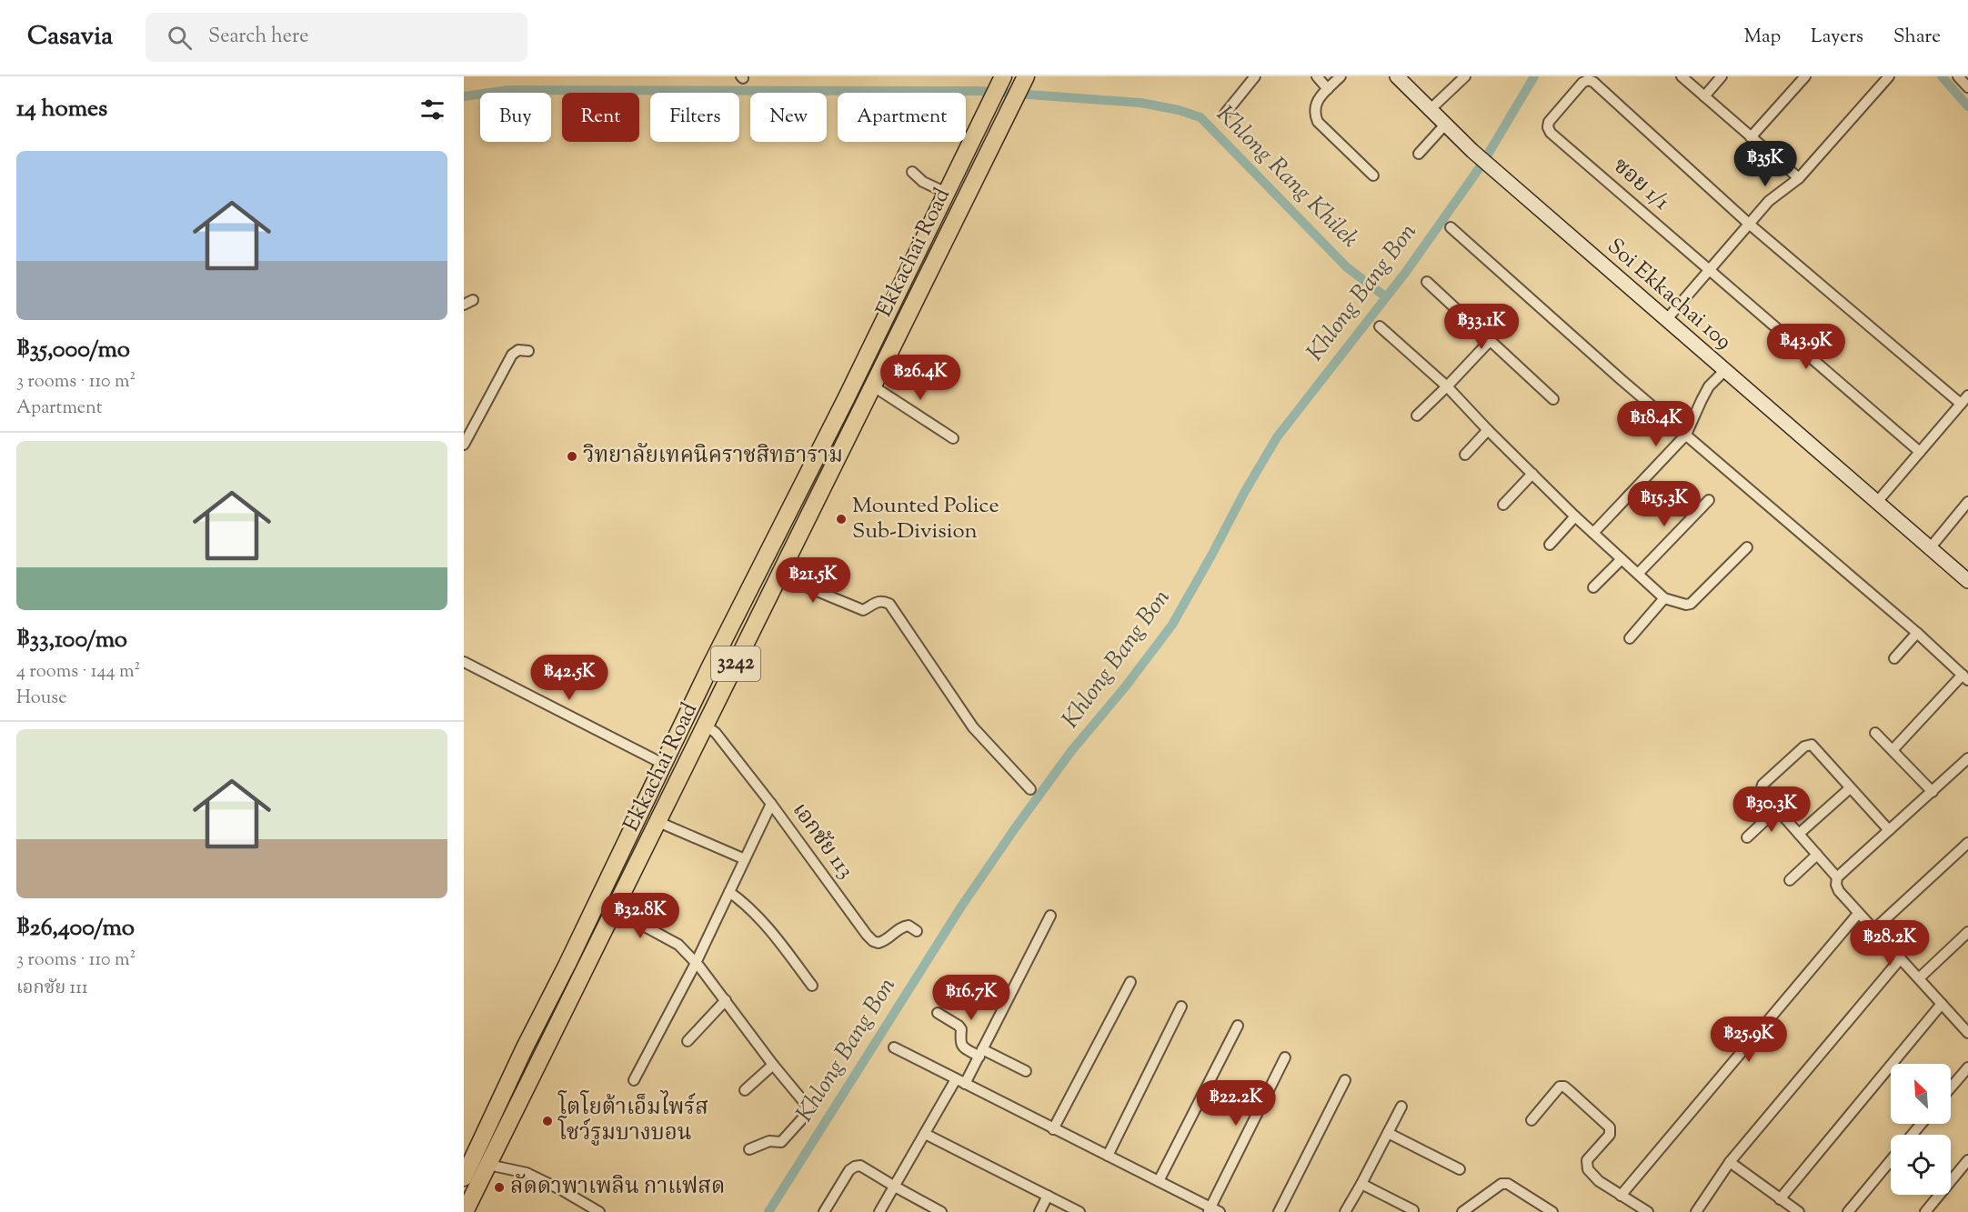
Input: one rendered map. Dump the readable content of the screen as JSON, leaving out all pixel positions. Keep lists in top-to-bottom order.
{
  "streets": {
    "main road": ["Ekkachai Road", "3242"],
    "street": ["ซอย 1/1", "Soi Ekkachai 109", "เอกชัย 113"]
  },
  "crossings": [
    ["Ekkachai Road", "เอกชัย 113"]
  ],
  "water": ["Khlong Rang Khilek", "Khlong Bang Bon"],
  "places": [
    "วิทยาลัยเทคนิคราชสิทธาราม",
    "Mounted Police Sub-Division",
    "โตโยต้าเอ็มไพร์ส โชว์รูมบางบอน",
    "ลัดดาพาเพลิน กาแฟสด"
  ],
  "north": "top left",
  "page": {
    "header": "Casavia",
    "search": "Search here",
    "nav": ["Map", "Layers", "Share"],
    "heading": "14 homes",
    "chip": [
      "Buy",
      "Rent",
      "Filters",
      "New",
      "Apartment"
    ],
    "price": [
      "฿35K",
      "฿33.1K",
      "฿43.9K",
      "฿26.4K",
      "฿18.4K",
      "฿15.3K",
      "฿21.5K",
      "฿42.5K",
      "฿30.3K",
      "฿32.8K",
      "฿28.2K",
      "฿16.7K",
      "฿25.9K",
      "฿22.2K"
    ],
    "list": [
      {
        "name": "฿35,000/mo",
        "note": "3 rooms · 110 m² · Apartment"
      },
      {
        "name": "฿33,100/mo",
        "note": "4 rooms · 144 m² · House"
      },
      {
        "name": "฿26,400/mo",
        "note": "3 rooms · 110 m² · เอกชัย 111"
      }
    ]
  }
}
